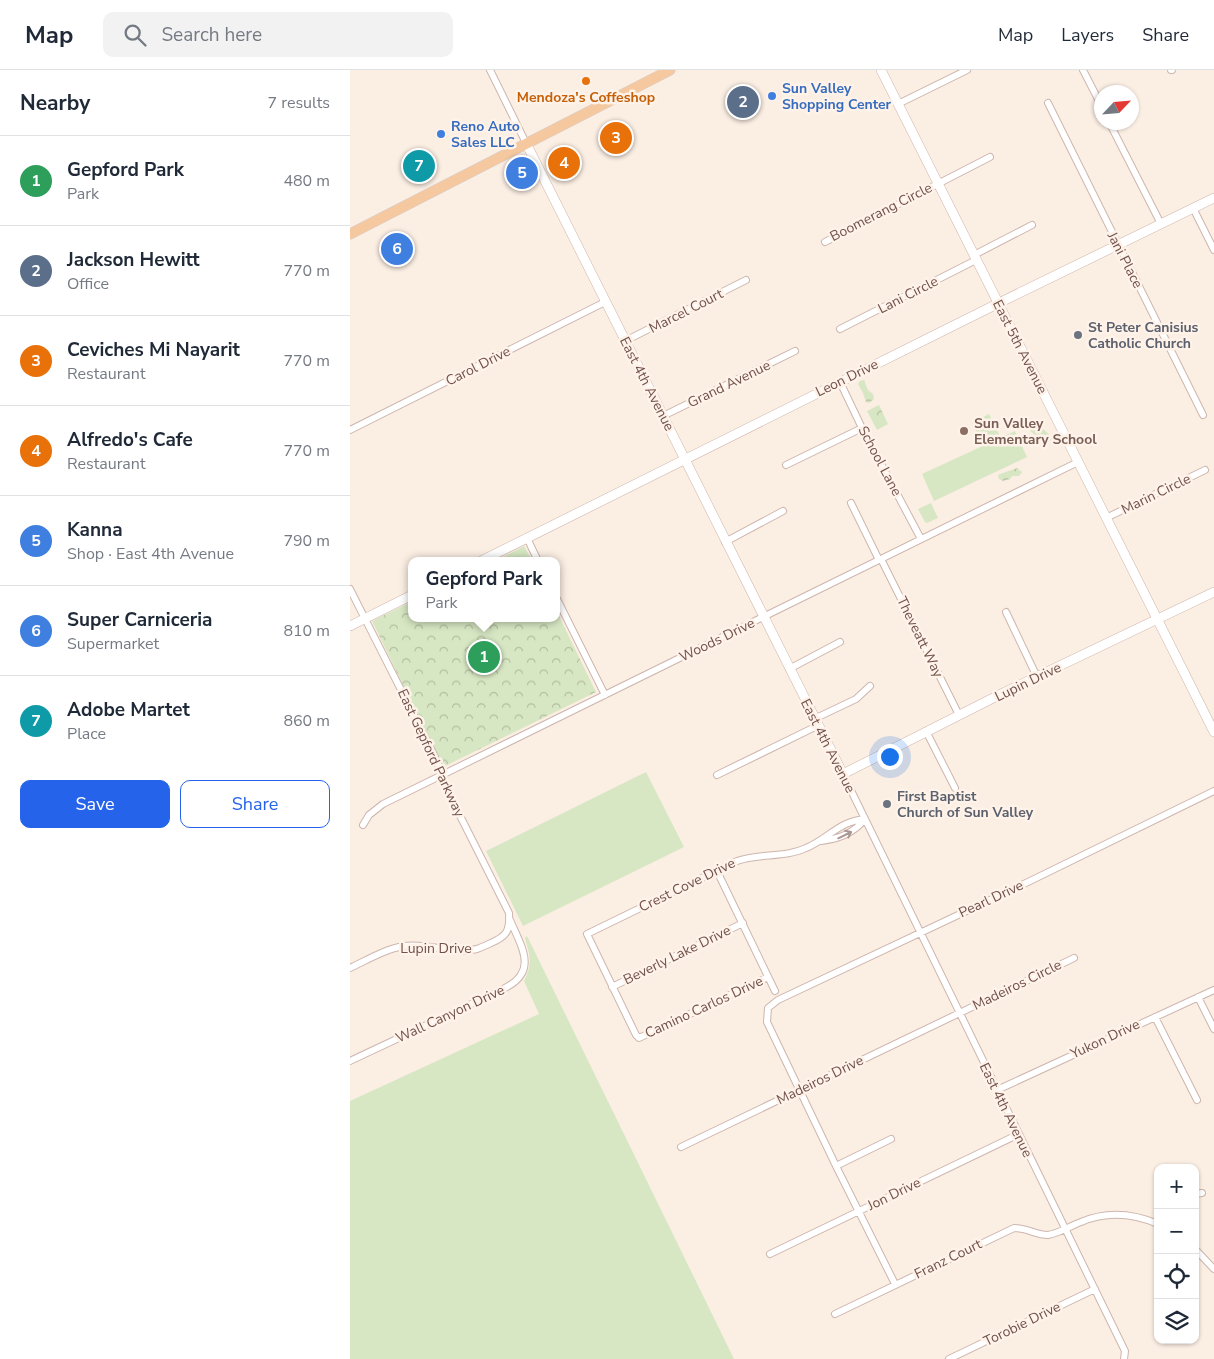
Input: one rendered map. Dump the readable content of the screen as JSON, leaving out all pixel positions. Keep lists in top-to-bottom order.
{
  "streets": {
    "street": [
      "Boomerang Circle",
      "Jani Place",
      "Lani Circle",
      "Marcel Court",
      "East 5th Avenue",
      "Carol Drive",
      "Leon Drive",
      "East 4th Avenue",
      "Grand Avenue",
      "School Lane",
      "Marin Circle",
      "Theveatt Way",
      "Woods Drive",
      "Lupin Drive",
      "East Gepford Parkway",
      "Crest Cove Drive",
      "Pearl Drive",
      "Beverly Lake Drive",
      "Madeiros Circle",
      "Camino Carlos Drive",
      "Wall Canyon Drive",
      "Yukon Drive",
      "Madeiros Drive",
      "Jon Drive",
      "Franz Court",
      "Torobie Drive"
    ]
  },
  "crossings": [
    ["Boomerang Circle", "East 5th Avenue"],
    ["Jani Place", "Leon Drive"],
    ["Lani Circle", "East 5th Avenue"],
    ["Marcel Court", "East 4th Avenue"],
    ["East 5th Avenue", "Leon Drive"],
    ["East 5th Avenue", "Marin Circle"],
    ["East 5th Avenue", "Woods Drive"],
    ["East 5th Avenue", "Lupin Drive"],
    ["Carol Drive", "East 4th Avenue"],
    ["Leon Drive", "East 4th Avenue"],
    ["Leon Drive", "School Lane"],
    ["East 4th Avenue", "Grand Avenue"],
    ["East 4th Avenue", "Woods Drive"],
    ["East 4th Avenue", "Lupin Drive"],
    ["East 4th Avenue", "Crest Cove Drive"],
    ["East 4th Avenue", "Pearl Drive"],
    ["East 4th Avenue", "Madeiros Circle"],
    ["East 4th Avenue", "Yukon Drive"],
    ["East 4th Avenue", "Madeiros Drive"],
    ["East 4th Avenue", "Jon Drive"],
    ["East 4th Avenue", "Franz Court"],
    ["East 4th Avenue", "Torobie Drive"],
    ["School Lane", "Woods Drive"],
    ["Theveatt Way", "Woods Drive"],
    ["Theveatt Way", "Lupin Drive"],
    ["Woods Drive", "East Gepford Parkway"],
    ["Lupin Drive", "East Gepford Parkway"],
    ["Lupin Drive", "Wall Canyon Drive"],
    ["East Gepford Parkway", "Wall Canyon Drive"],
    ["Crest Cove Drive", "Beverly Lake Drive"],
    ["Crest Cove Drive", "Camino Carlos Drive"],
    ["Pearl Drive", "Madeiros Drive"],
    ["Beverly Lake Drive", "Camino Carlos Drive"],
    ["Madeiros Circle", "Madeiros Drive"]
  ],
  "places": [
    "Mendoza's Coffeshop",
    "Sun Valley Shopping Center",
    "Reno Auto Sales LLC",
    "St Peter Canisius Catholic Church",
    "Sun Valley Elementary School",
    "First Baptist Church of Sun Valley"
  ],
  "north": "top right",
  "page": {
    "header": "Map",
    "search": "Search here",
    "nav": ["Map", "Layers", "Share"],
    "heading": ["Nearby", "7 results"],
    "pins": [
      "2",
      "3",
      "4",
      "7",
      "5",
      "6",
      "1"
    ],
    "list": [
      {
        "mark": "1",
        "name": "Gepford Park",
        "note": "Park",
        "value": "480 m"
      },
      {
        "mark": "2",
        "name": "Jackson Hewitt",
        "note": "Office",
        "value": "770 m"
      },
      {
        "mark": "3",
        "name": "Ceviches Mi Nayarit",
        "note": "Restaurant",
        "value": "770 m"
      },
      {
        "mark": "4",
        "name": "Alfredo's Cafe",
        "note": "Restaurant",
        "value": "770 m"
      },
      {
        "mark": "5",
        "name": "Kanna",
        "note": "Shop · East 4th Avenue",
        "value": "790 m"
      },
      {
        "mark": "6",
        "name": "Super Carniceria",
        "note": "Supermarket",
        "value": "810 m"
      },
      {
        "mark": "7",
        "name": "Adobe Martet",
        "note": "Place",
        "value": "860 m"
      }
    ],
    "popup": ["Gepford Park", "Park"],
    "buttons": ["Save", "Share"],
    "map_buttons": ["+", "−"]
  }
}
